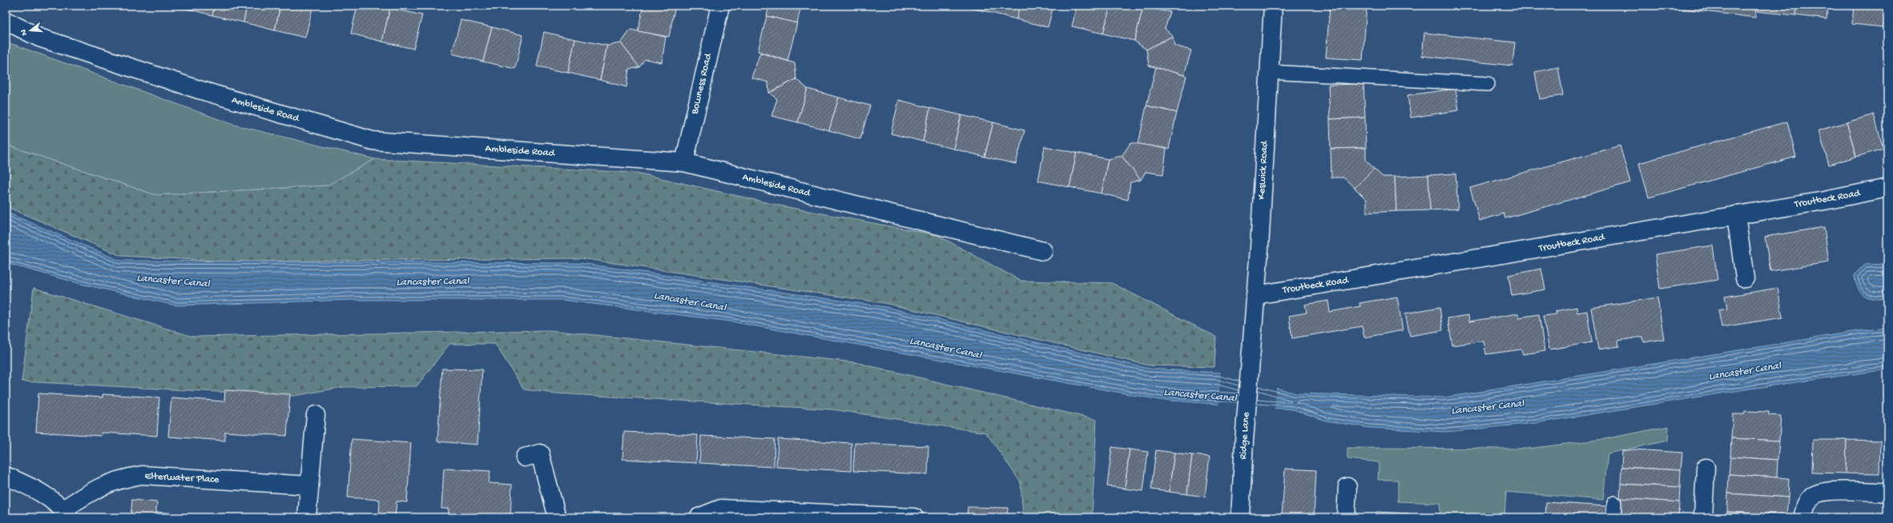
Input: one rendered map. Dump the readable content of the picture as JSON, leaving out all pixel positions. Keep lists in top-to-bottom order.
{
  "streets": {
    "street": [
      "Bowness Road",
      "Ambleside Road",
      "Keswick Road",
      "Troutbeck Road",
      "Ridge Lane",
      "Elterwater Place"
    ]
  },
  "crossings": [
    ["Bowness Road", "Ambleside Road"],
    ["Keswick Road", "Troutbeck Road"],
    ["Keswick Road", "Ridge Lane"]
  ],
  "water": ["Lancaster Canal"],
  "north": "left"
}
